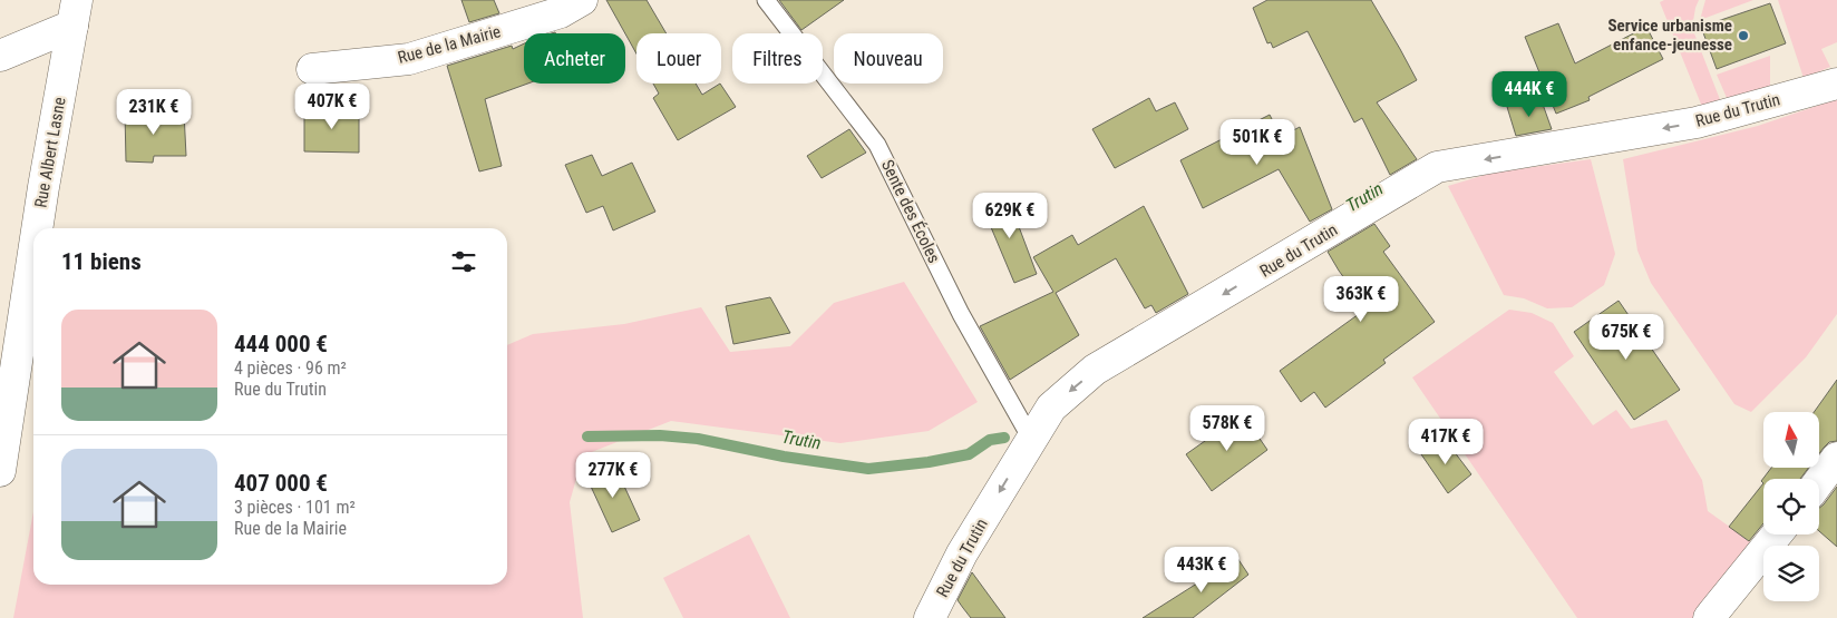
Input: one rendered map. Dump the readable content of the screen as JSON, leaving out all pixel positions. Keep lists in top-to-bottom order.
{
  "streets": {
    "street": ["Rue de la Mairie", "Rue du Trutin", "Rue Albert Lasne"],
    "lane": ["Sente des Écoles"]
  },
  "crossings": [
    ["Rue du Trutin", "Sente des Écoles"]
  ],
  "one_way": ["Rue du Trutin"],
  "water": ["Trutin"],
  "places": ["Service urbanisme enfance-jeunesse"],
  "north": "top",
  "page": {
    "chip": [
      "Acheter",
      "Louer",
      "Filtres",
      "Nouveau"
    ],
    "price": [
      "444K €",
      "407K €",
      "231K €",
      "501K €",
      "629K €",
      "363K €",
      "675K €",
      "578K €",
      "417K €",
      "277K €",
      "443K €"
    ],
    "heading": "11 biens",
    "list": [
      {
        "name": "444 000 €",
        "note": "4 pièces · 96 m² · Rue du Trutin"
      },
      {
        "name": "407 000 €",
        "note": "3 pièces · 101 m² · Rue de la Mairie"
      }
    ]
  }
}
